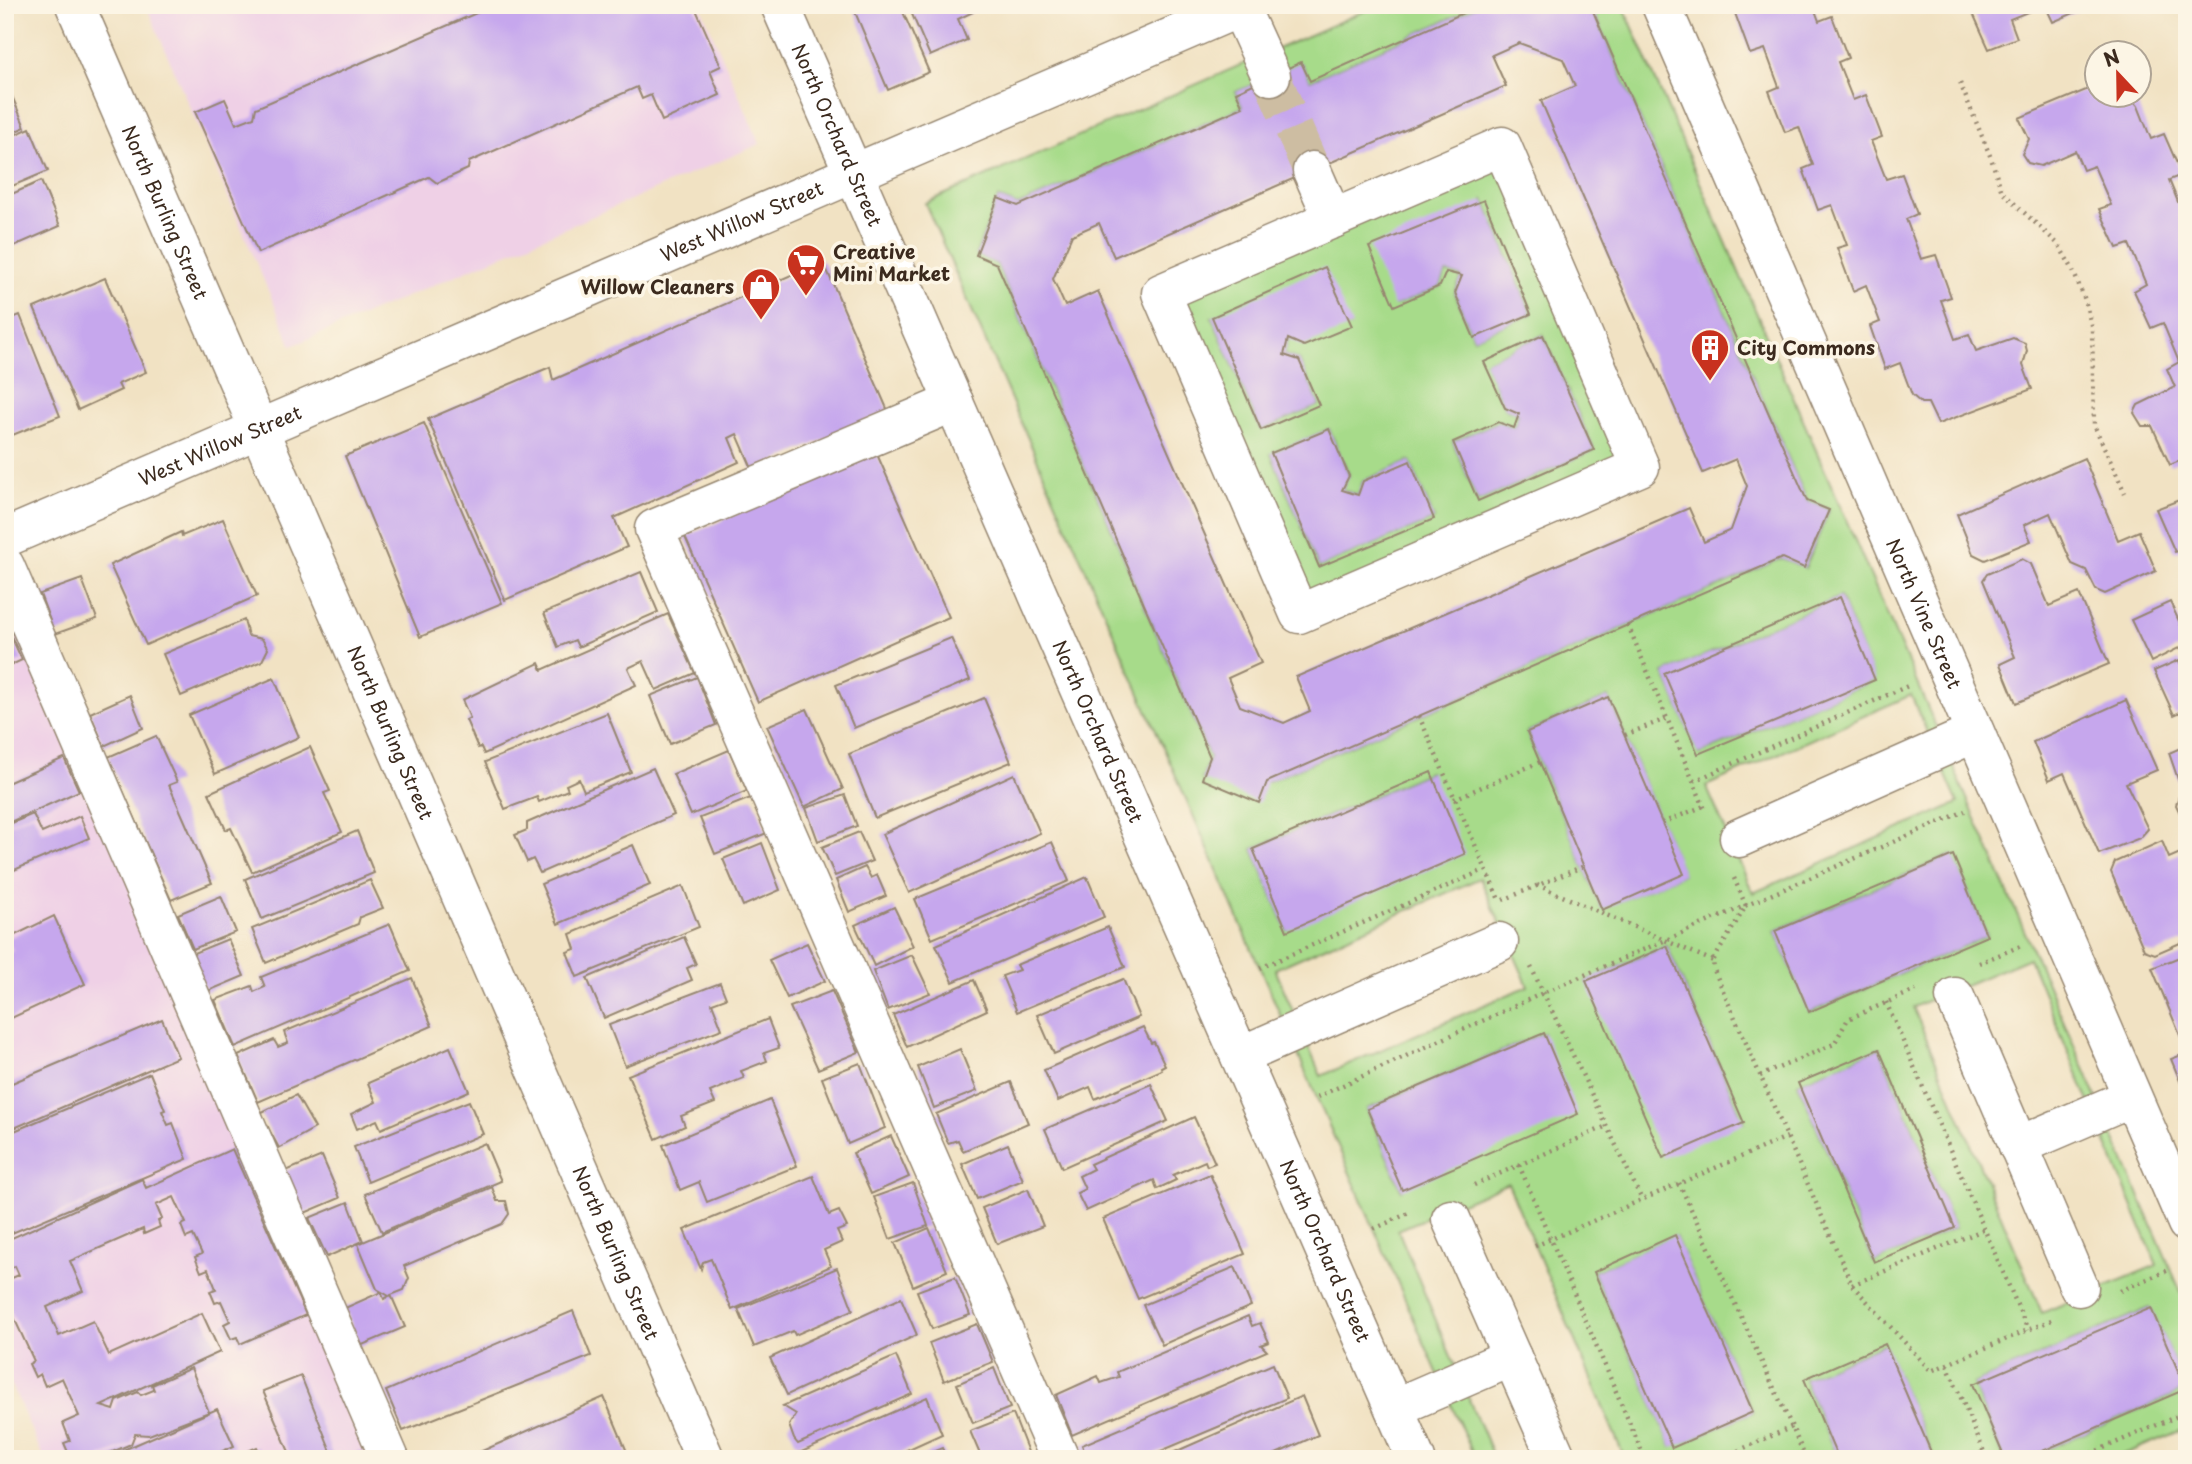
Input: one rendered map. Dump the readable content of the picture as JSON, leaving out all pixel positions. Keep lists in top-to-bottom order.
{
  "streets": {
    "street": [
      "North Orchard Street",
      "North Burling Street",
      "West Willow Street",
      "North Vine Street"
    ]
  },
  "crossings": [
    ["North Orchard Street", "West Willow Street"],
    ["North Burling Street", "West Willow Street"]
  ],
  "places": {
    "supermarket": ["Creative Mini Market"],
    "shop": ["Willow Cleaners"],
    "building": ["City Commons"]
  },
  "north": "top"
}
